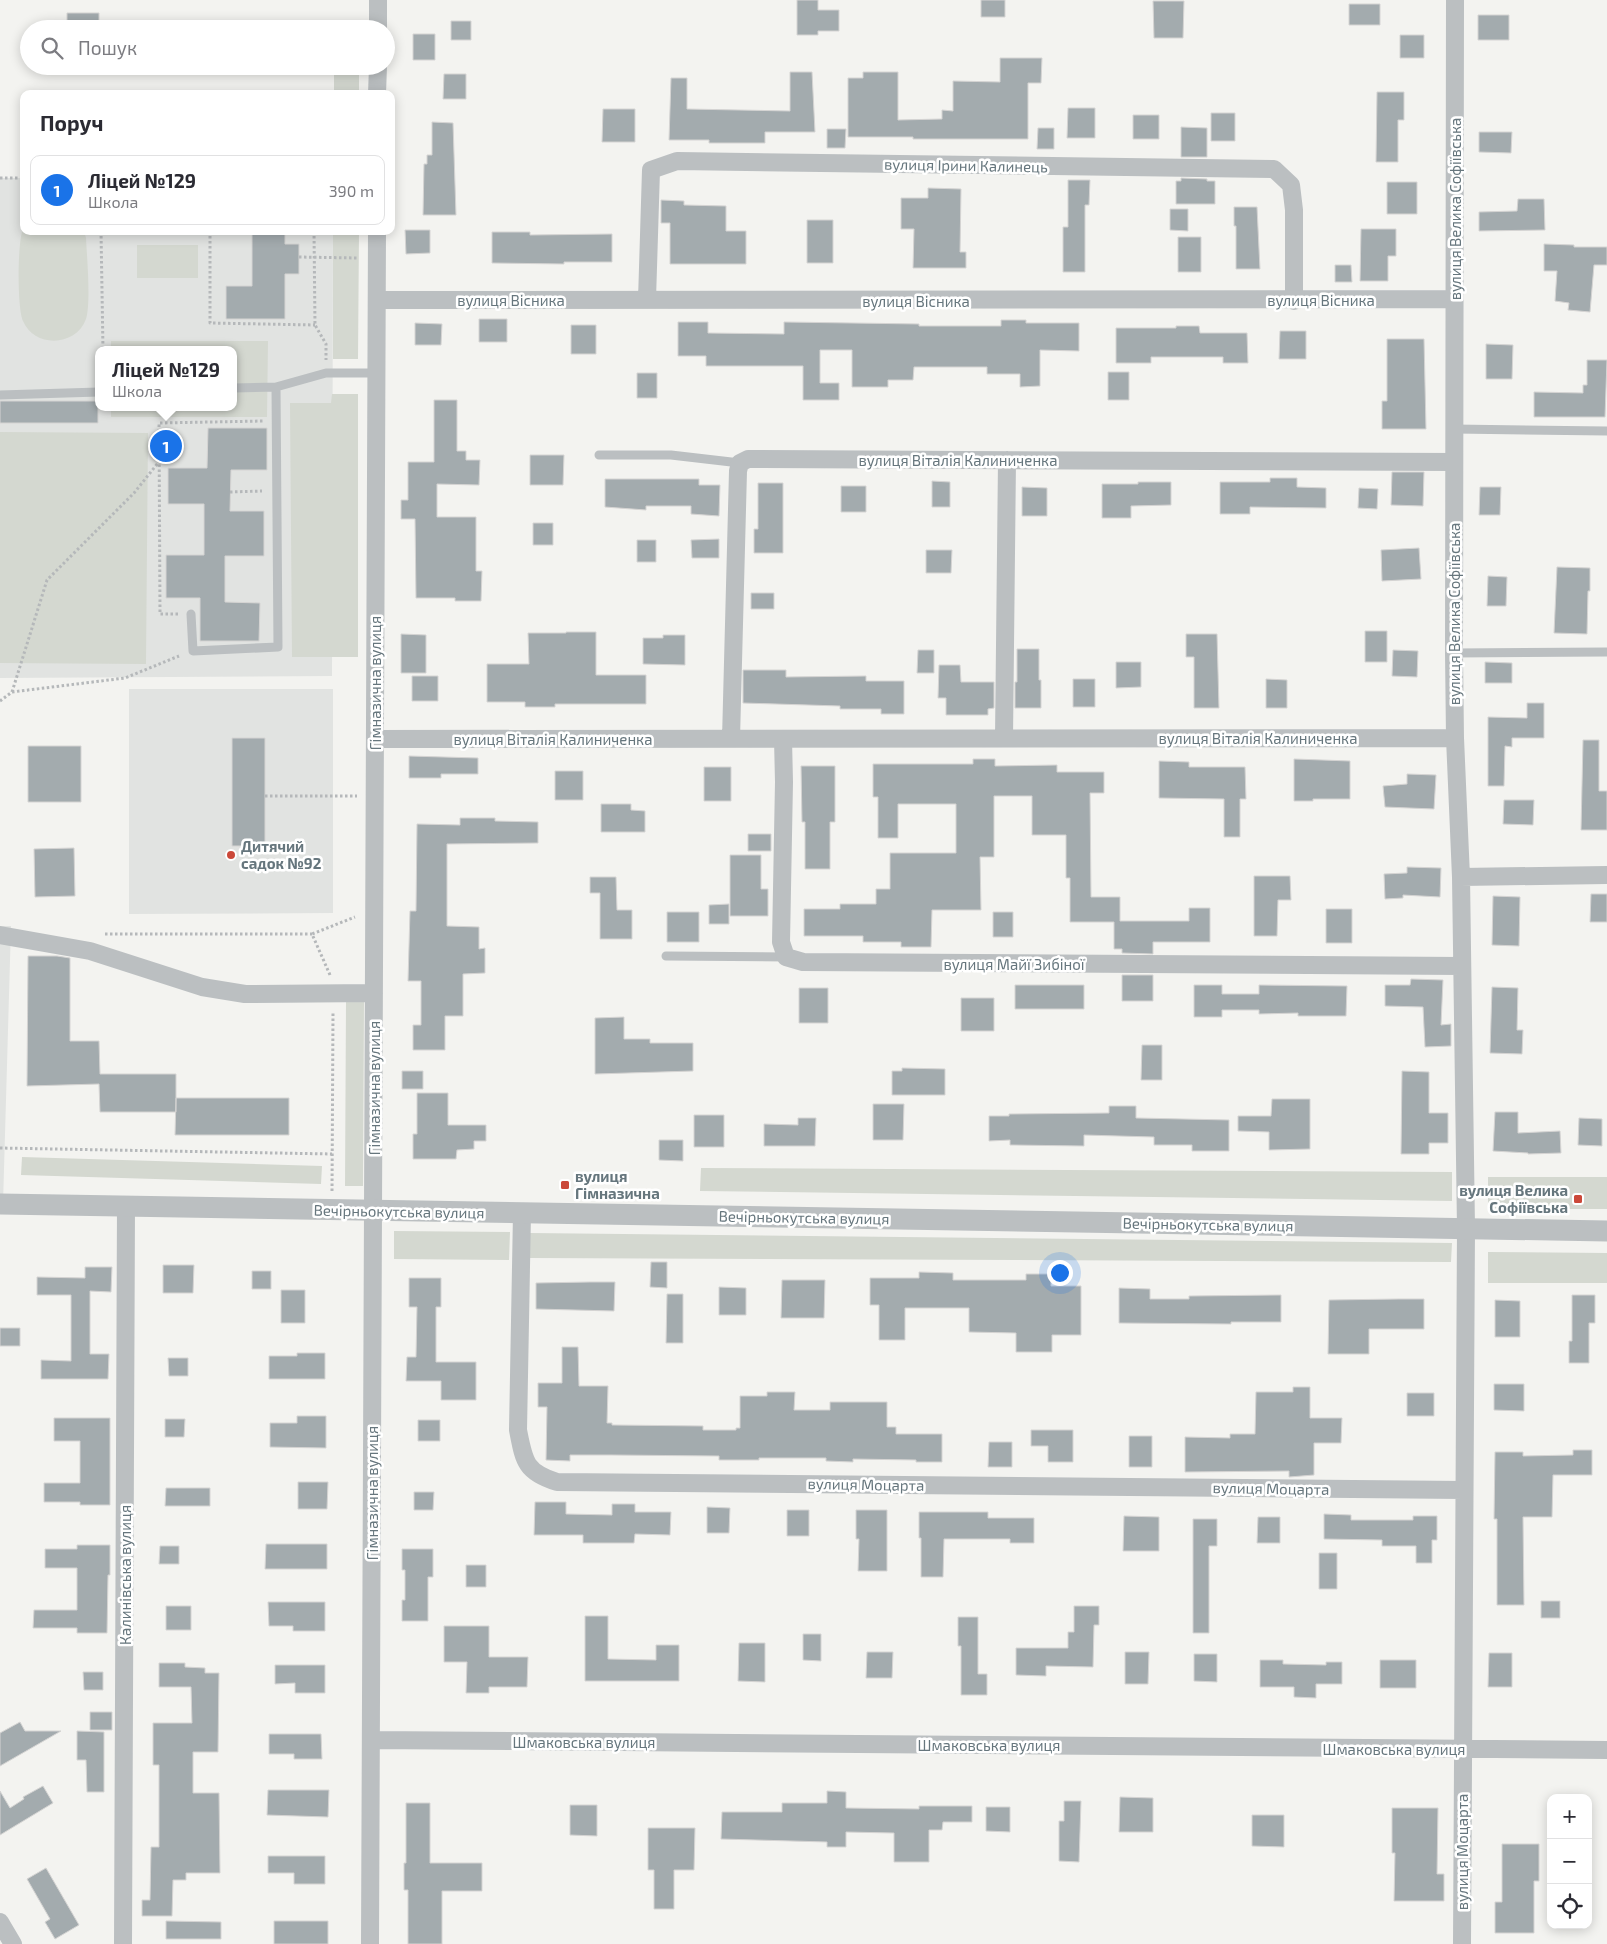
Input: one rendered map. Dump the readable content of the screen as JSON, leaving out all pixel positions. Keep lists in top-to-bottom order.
{
  "streets": {
    "street": [
      "вулиця Ірини Калинець",
      "вулиця Велика Софіївська",
      "вулиця Вісника",
      "вулиця Віталія Калиниченка",
      "Гімназична вулиця",
      "вулиця Майї Зибіної",
      "Вечірньокутська вулиця",
      "вулиця Моцарта",
      "Калинівська вулиця",
      "Шмаковська вулиця"
    ]
  },
  "crossings": [
    ["вулиця Ірини Калинець", "вулиця Вісника"],
    ["вулиця Велика Софіївська", "вулиця Вісника"],
    ["вулиця Велика Софіївська", "вулиця Віталія Калиниченка"],
    ["вулиця Велика Софіївська", "вулиця Майї Зибіної"],
    ["вулиця Велика Софіївська", "Вечірньокутська вулиця"],
    ["вулиця Велика Софіївська", "вулиця Моцарта"],
    ["вулиця Вісника", "Гімназична вулиця"],
    ["вулиця Віталія Калиниченка", "Гімназична вулиця"],
    ["Гімназична вулиця", "Вечірньокутська вулиця"],
    ["Гімназична вулиця", "Шмаковська вулиця"],
    ["Вечірньокутська вулиця", "вулиця Моцарта"],
    ["Вечірньокутська вулиця", "Калинівська вулиця"],
    ["вулиця Моцарта", "Шмаковська вулиця"]
  ],
  "places": {
    "other": ["Дитячий садок №92"],
    "transit": ["вулиця Гімназична", "вулиця Велика Софіївська"]
  },
  "page": {
    "search": "Пошук",
    "heading": "Поруч",
    "list": [
      {
        "mark": "1",
        "name": "Ліцей №129",
        "note": "Школа",
        "value": "390 m"
      }
    ],
    "popup": ["Ліцей №129", "Школа"],
    "pins": "1",
    "map_buttons": ["+", "−"]
  }
}
